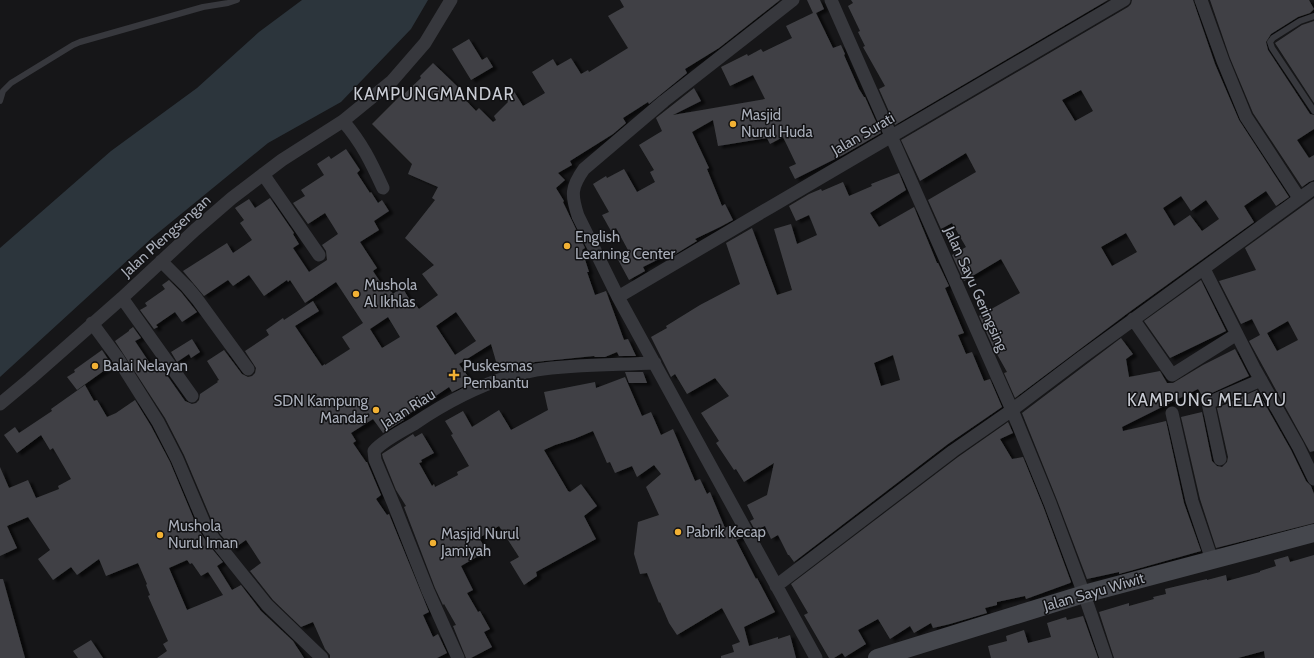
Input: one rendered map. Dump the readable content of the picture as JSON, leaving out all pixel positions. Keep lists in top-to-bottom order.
{
  "streets": {
    "main road": ["Jalan Sayu Wiwit"],
    "street": [
      "Jalan Surati",
      "Jalan Plengsengan",
      "Jalan Sayu Geringsing",
      "Jalan Riau"
    ]
  },
  "crossings": [
    ["Jalan Surati", "Jalan Sayu Geringsing"],
    ["Jalan Sayu Geringsing", "Jalan Sayu Wiwit"]
  ],
  "districts": ["KAMPUNGMANDAR", "KAMPUNG MELAYU"],
  "places": {
    "other": [
      "Masjid Nurul Huda",
      "English Learning Center",
      "Mushola Al Ikhlas",
      "Balai Nelayan",
      "SDN Kampung Mandar",
      "Pabrik Kecap",
      "Mushola Nurul Iman",
      "Masjid Nurul Jamiyah"
    ],
    "health": ["Puskesmas Pembantu"]
  }
}
